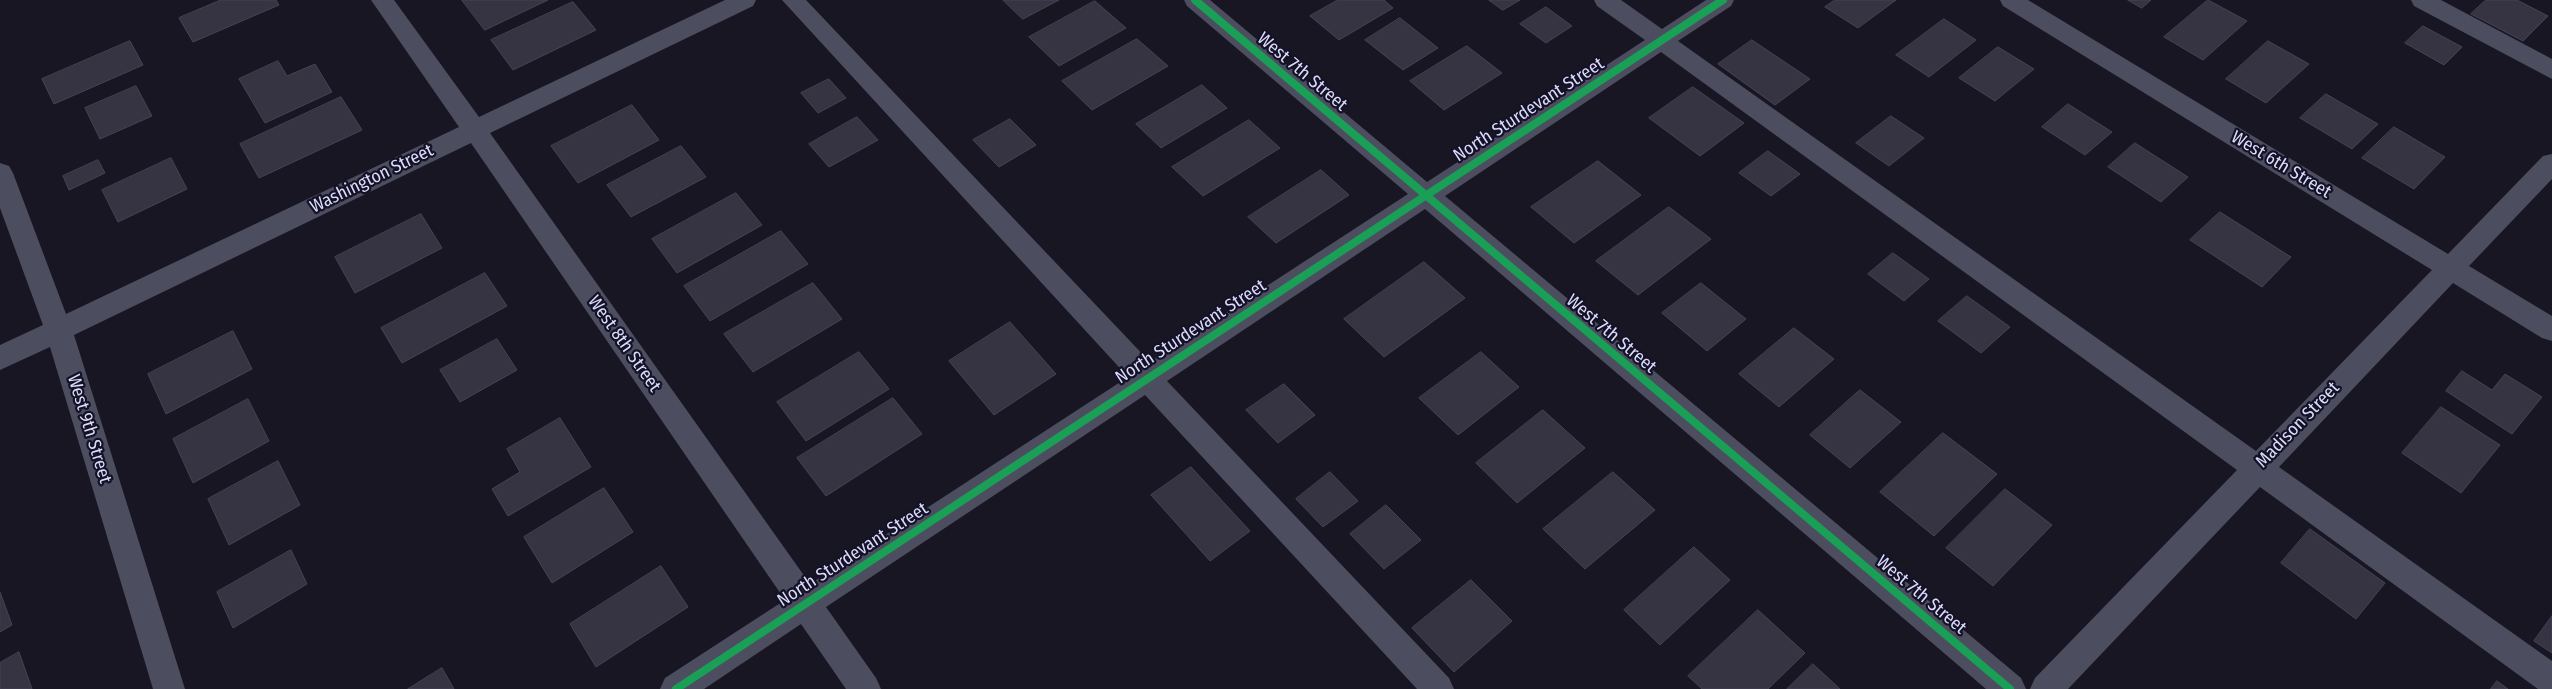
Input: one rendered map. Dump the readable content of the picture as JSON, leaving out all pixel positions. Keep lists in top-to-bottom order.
{
  "streets": {
    "street": [
      "West 7th Street",
      "North Sturdevant Street",
      "West 6th Street",
      "Washington Street",
      "West 8th Street",
      "Madison Street",
      "West 9th Street"
    ]
  },
  "crossings": [
    ["West 7th Street", "North Sturdevant Street"],
    ["North Sturdevant Street", "West 8th Street"],
    ["West 6th Street", "Madison Street"],
    ["Washington Street", "West 8th Street"],
    ["Washington Street", "West 9th Street"]
  ]
}
